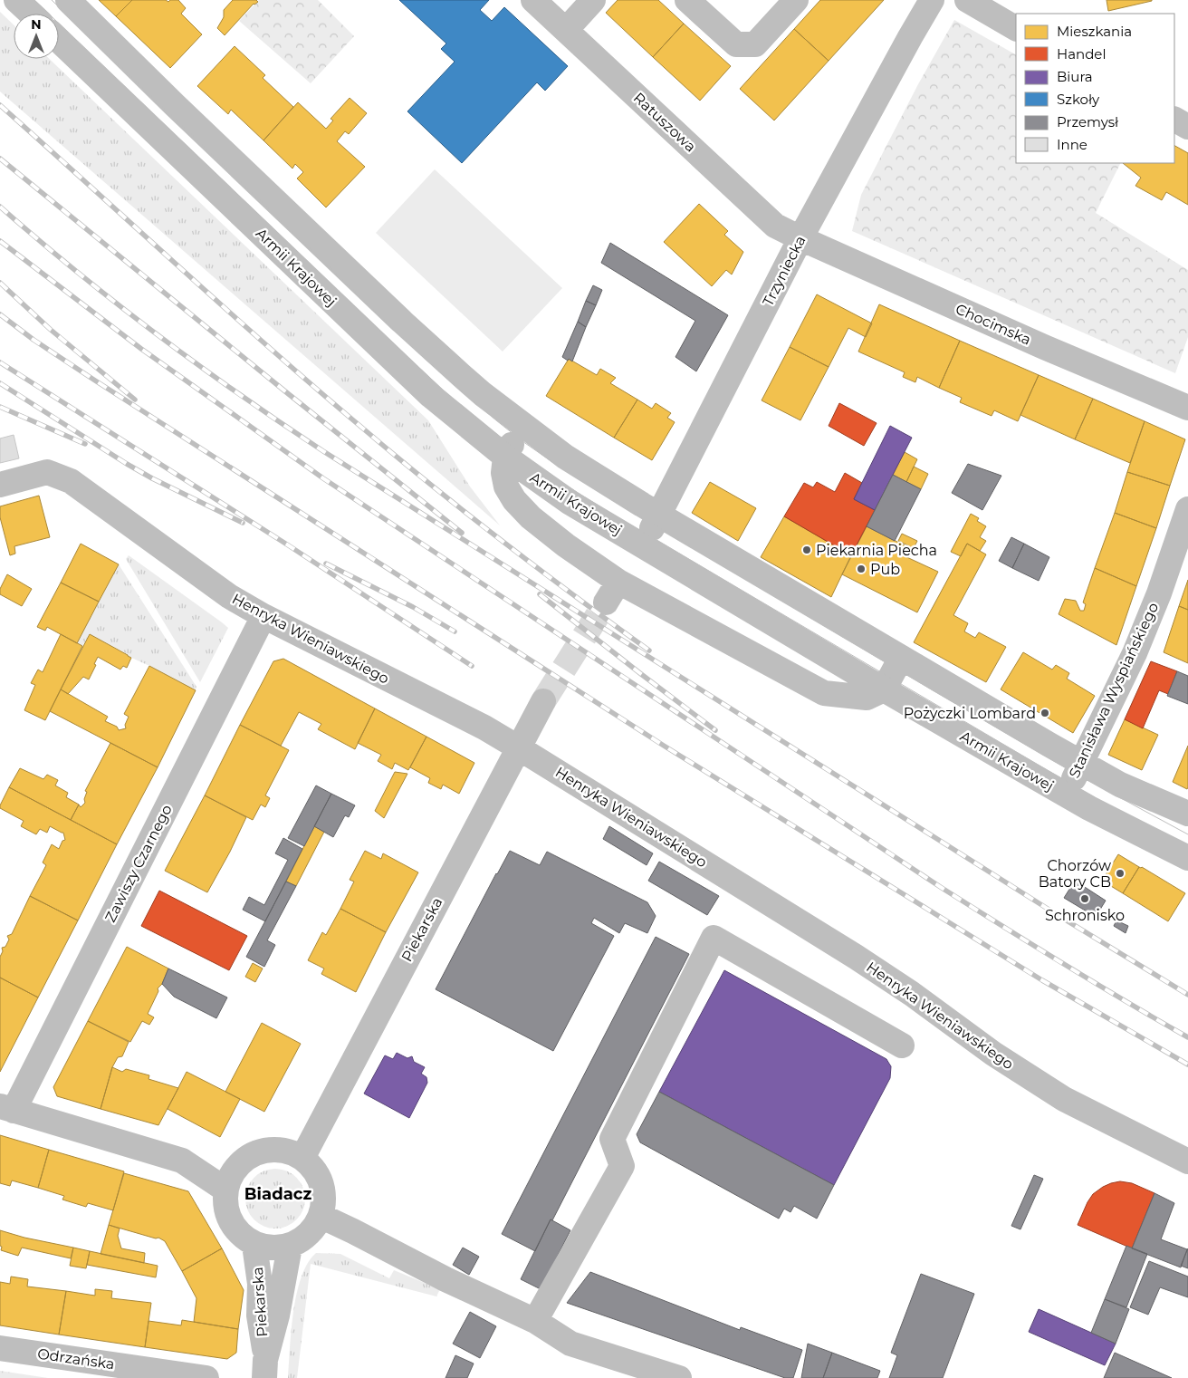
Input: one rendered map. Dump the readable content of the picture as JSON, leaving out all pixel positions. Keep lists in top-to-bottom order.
{
  "streets": {
    "street": [
      "Ratuszowa",
      "Armii Krajowej",
      "Trzyniecka",
      "Chocimska",
      "Henryka Wieniawskiego",
      "Stanisława Wyspiańskiego",
      "Zawiszy Czarnego",
      "Piekarska",
      "Odrzańska"
    ]
  },
  "crossings": [
    ["Ratuszowa", "Trzyniecka"],
    ["Ratuszowa", "Chocimska"],
    ["Armii Krajowej", "Trzyniecka"],
    ["Armii Krajowej", "Stanisława Wyspiańskiego"],
    ["Trzyniecka", "Chocimska"],
    ["Henryka Wieniawskiego", "Zawiszy Czarnego"],
    ["Henryka Wieniawskiego", "Piekarska"]
  ],
  "districts": ["Biadacz"],
  "places": [
    "Piekarnia Piecha",
    "Pub",
    "Pożyczki Lombard",
    "Chorzów Batory CB",
    "Schronisko"
  ],
  "legend": [
    "Mieszkania",
    "Handel",
    "Biura",
    "Szkoły",
    "Przemysł",
    "Inne"
  ],
  "north": "top"
}
